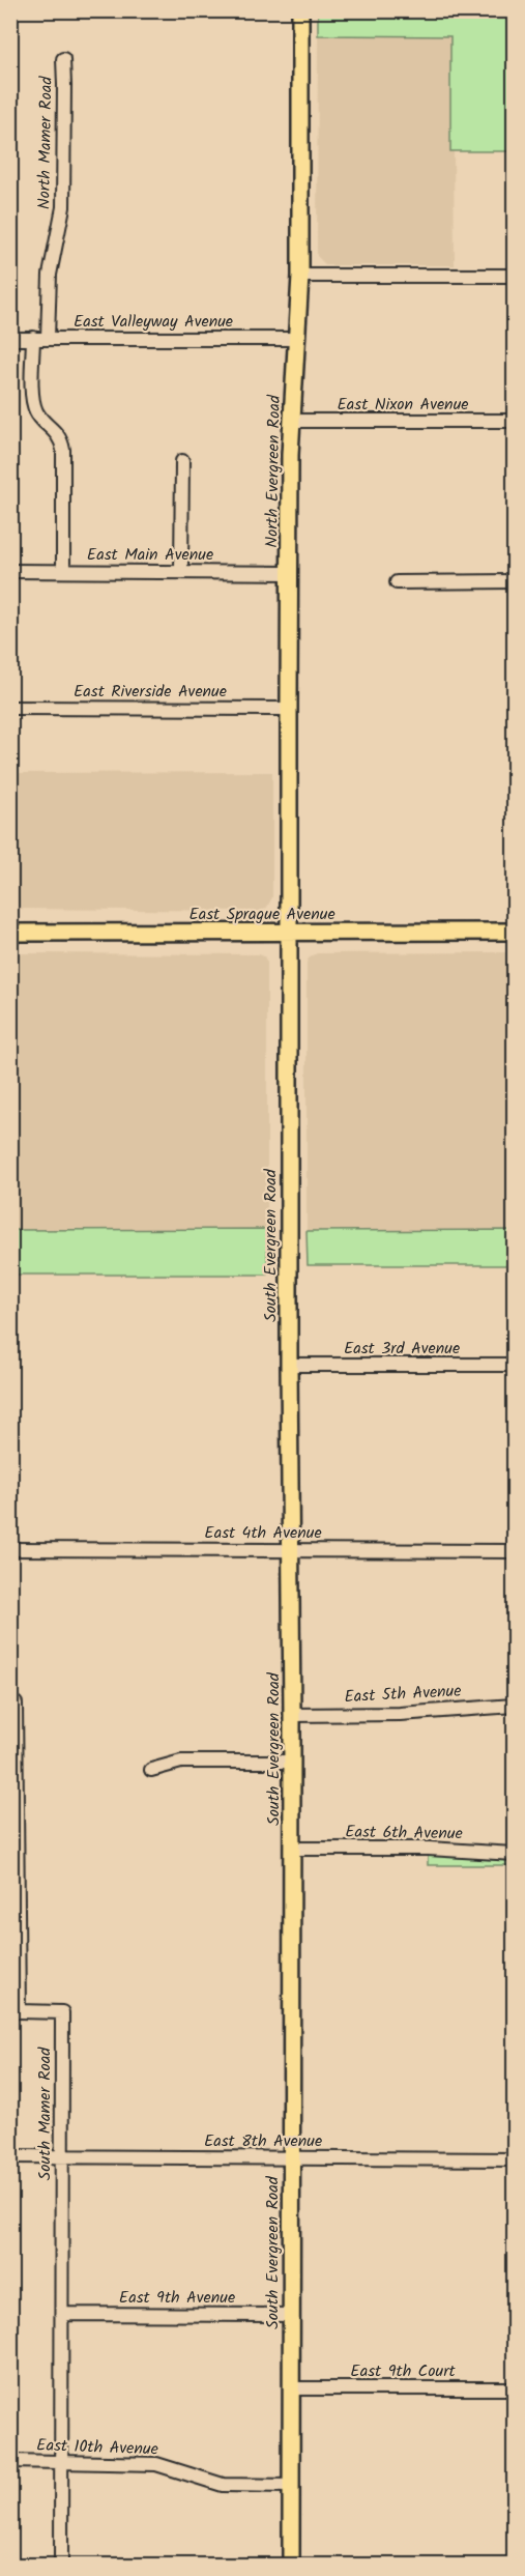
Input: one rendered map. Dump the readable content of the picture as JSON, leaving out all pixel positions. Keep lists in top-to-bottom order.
{
  "streets": {
    "main road": ["North Evergreen Road", "East Sprague Avenue", "South Evergreen Road"],
    "street": [
      "North Mamer Road",
      "East Valleyway Avenue",
      "East Nixon Avenue",
      "East Main Avenue",
      "East Riverside Avenue",
      "East 3rd Avenue",
      "East 4th Avenue",
      "East 5th Avenue",
      "East 6th Avenue",
      "South Mamer Road",
      "East 8th Avenue",
      "East 9th Avenue",
      "East 9th Court",
      "East 10th Avenue"
    ]
  },
  "crossings": [
    ["North Mamer Road", "East Valleyway Avenue"],
    ["East Valleyway Avenue", "North Evergreen Road"],
    ["East Nixon Avenue", "North Evergreen Road"],
    ["North Evergreen Road", "East Main Avenue"],
    ["North Evergreen Road", "East Riverside Avenue"],
    ["North Evergreen Road", "East Sprague Avenue"],
    ["North Evergreen Road", "South Evergreen Road"],
    ["East Sprague Avenue", "South Evergreen Road"],
    ["South Evergreen Road", "East 3rd Avenue"],
    ["South Evergreen Road", "East 4th Avenue"],
    ["South Evergreen Road", "East 5th Avenue"],
    ["South Evergreen Road", "East 6th Avenue"],
    ["South Evergreen Road", "East 8th Avenue"],
    ["South Evergreen Road", "East 9th Avenue"],
    ["South Evergreen Road", "East 9th Court"],
    ["South Evergreen Road", "East 10th Avenue"],
    ["South Mamer Road", "East 8th Avenue"],
    ["South Mamer Road", "East 9th Avenue"],
    ["South Mamer Road", "East 10th Avenue"]
  ]
}
